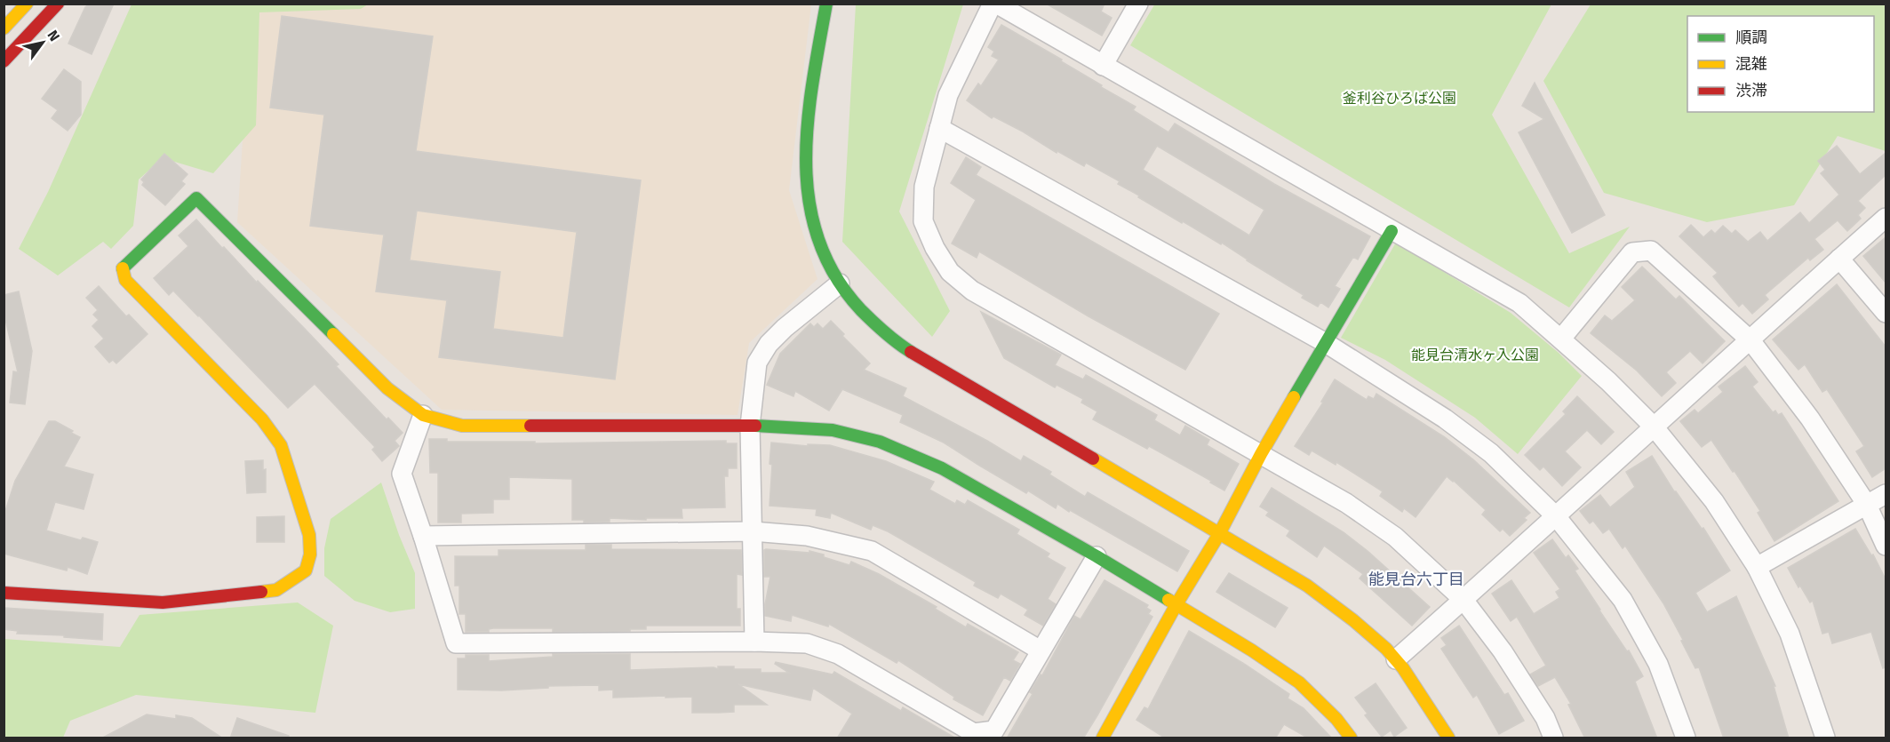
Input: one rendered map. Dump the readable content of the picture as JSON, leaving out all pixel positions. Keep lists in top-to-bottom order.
{
  "districts": ["能見台六丁目"],
  "parks": ["釜利谷ひろば公園", "能見台清水ヶ入公園"],
  "legend": ["順調", "混雑", "渋滞"],
  "north": "top right"
}
